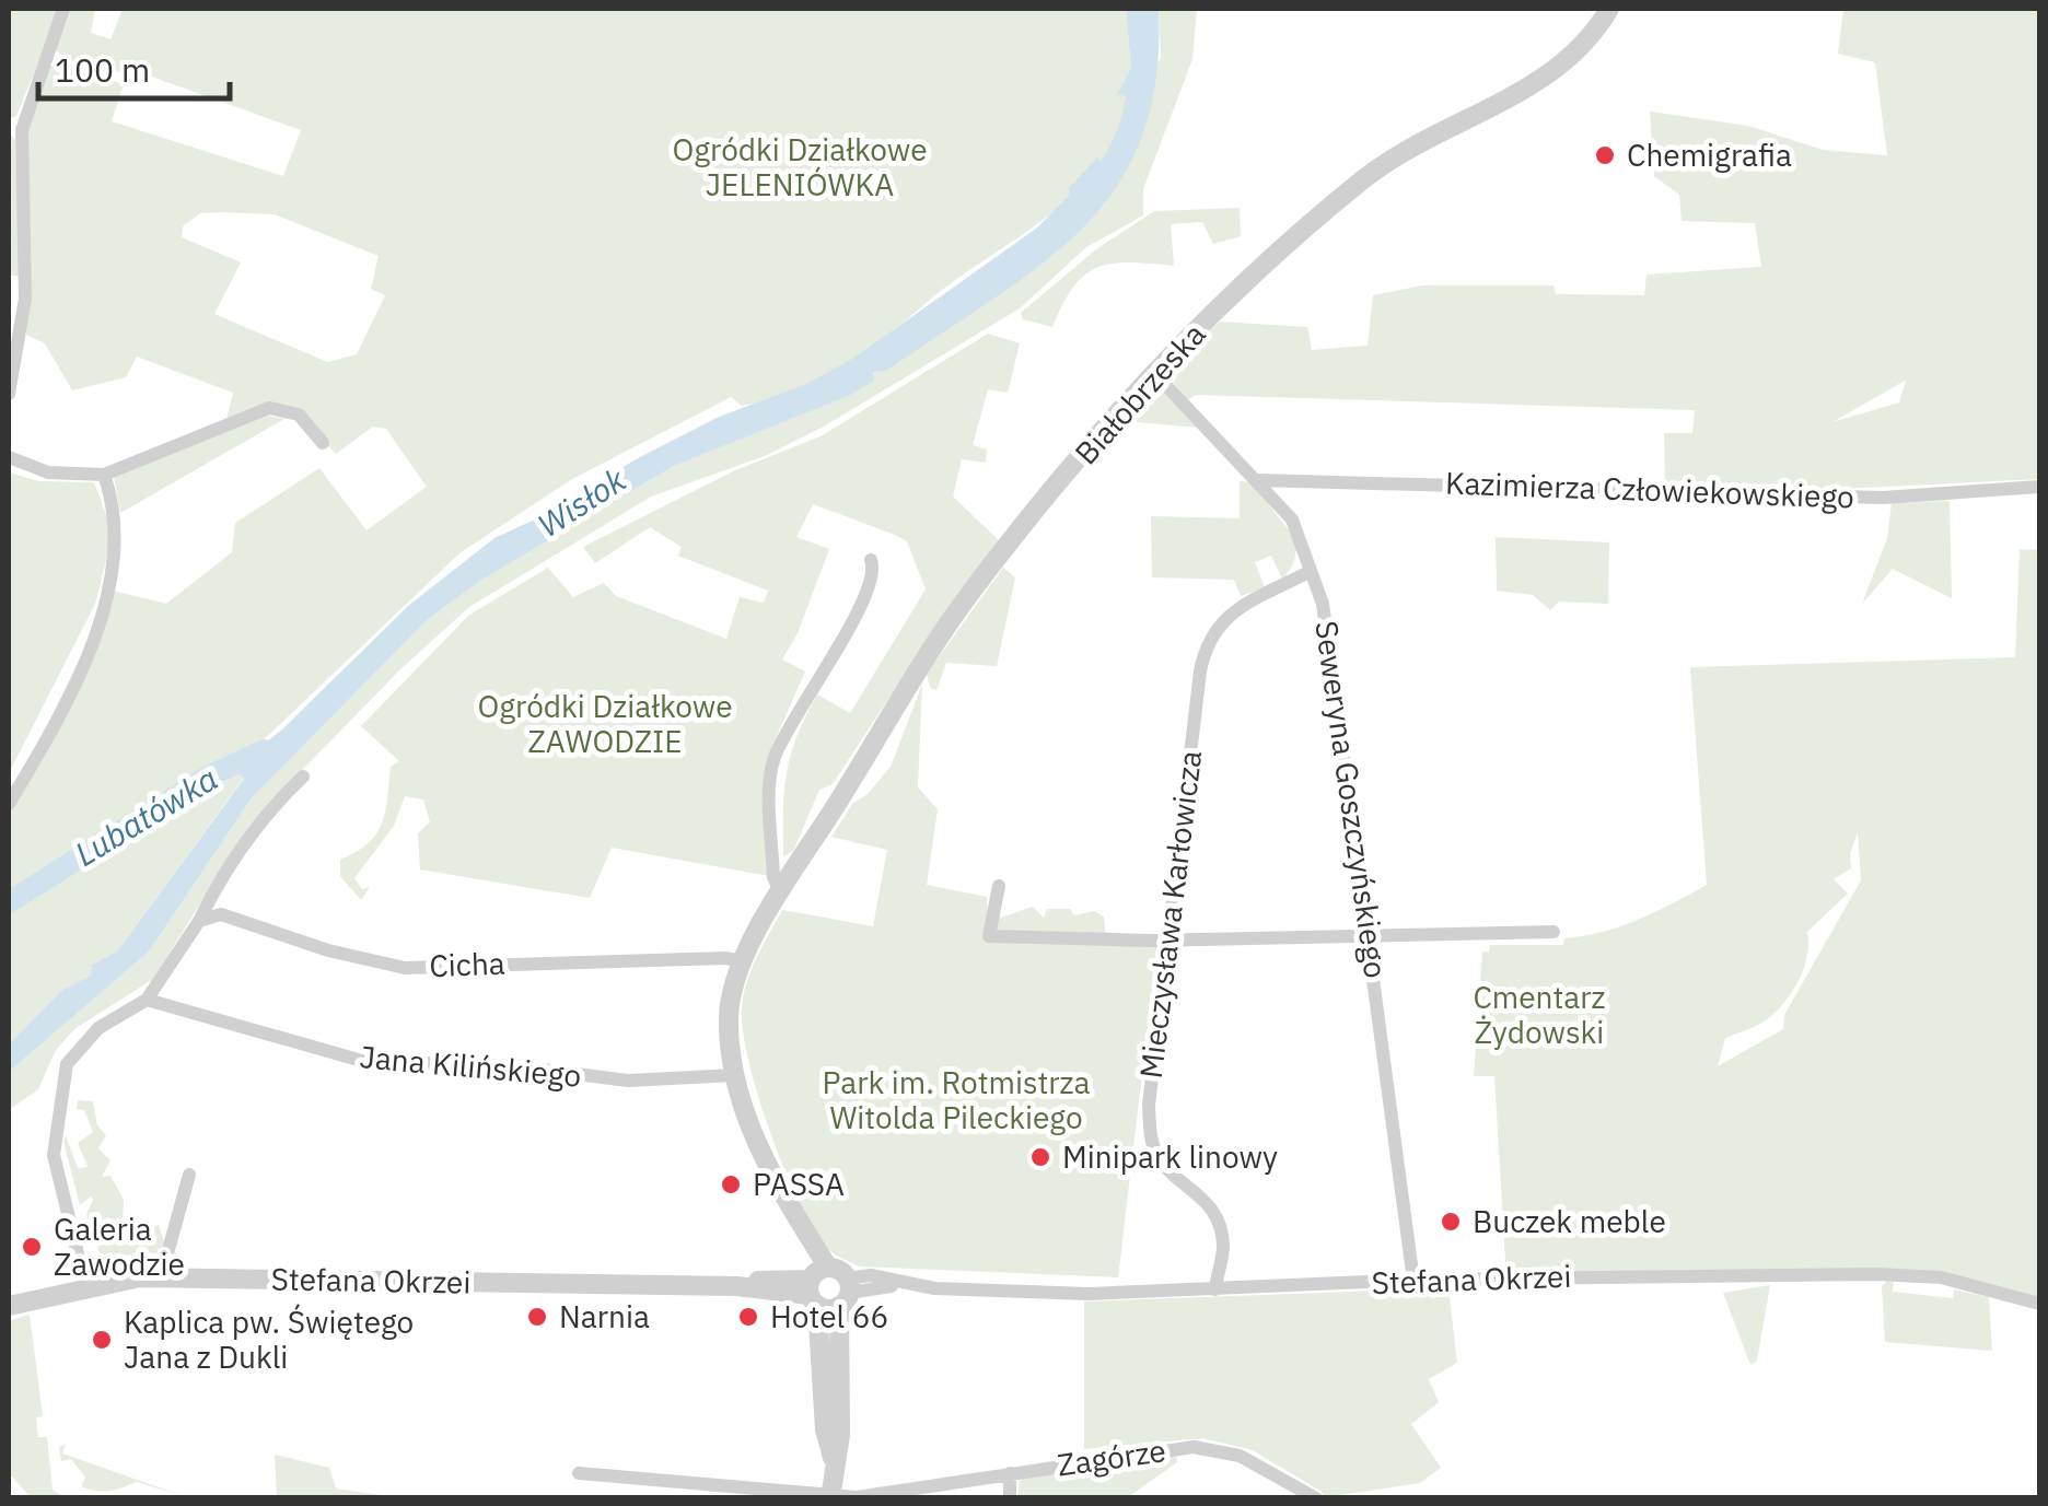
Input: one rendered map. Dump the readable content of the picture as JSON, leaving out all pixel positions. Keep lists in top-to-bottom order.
{
  "streets": {
    "street": [
      "Białobrzeska",
      "Kazimierza Człowiekowskiego",
      "Seweryna Goszczyńskiego",
      "Mieczysława Karłowicza",
      "Cicha",
      "Jana Kilińskiego",
      "Stefana Okrzei",
      "Zagórze"
    ]
  },
  "crossings": [
    ["Białobrzeska", "Seweryna Goszczyńskiego"],
    ["Białobrzeska", "Cicha"],
    ["Białobrzeska", "Jana Kilińskiego"],
    ["Białobrzeska", "Stefana Okrzei"],
    ["Kazimierza Człowiekowskiego", "Seweryna Goszczyńskiego"],
    ["Seweryna Goszczyńskiego", "Mieczysława Karłowicza"],
    ["Seweryna Goszczyńskiego", "Stefana Okrzei"],
    ["Mieczysława Karłowicza", "Stefana Okrzei"]
  ],
  "water": ["Wisłok", "Lubatówka"],
  "parks": [
    "Ogródki Działkowe JELENIÓWKA",
    "Ogródki Działkowe ZAWODZIE",
    "Cmentarz Żydowski",
    "Park im. Rotmistrza Witolda Pileckiego"
  ],
  "places": [
    "Chemigrafia",
    "Minipark linowy",
    "PASSA",
    "Buczek meble",
    "Galeria Zawodzie",
    "Narnia",
    "Hotel 66",
    "Kaplica pw. Świętego Jana z Dukli"
  ],
  "scale_bar": "100 m"
}
